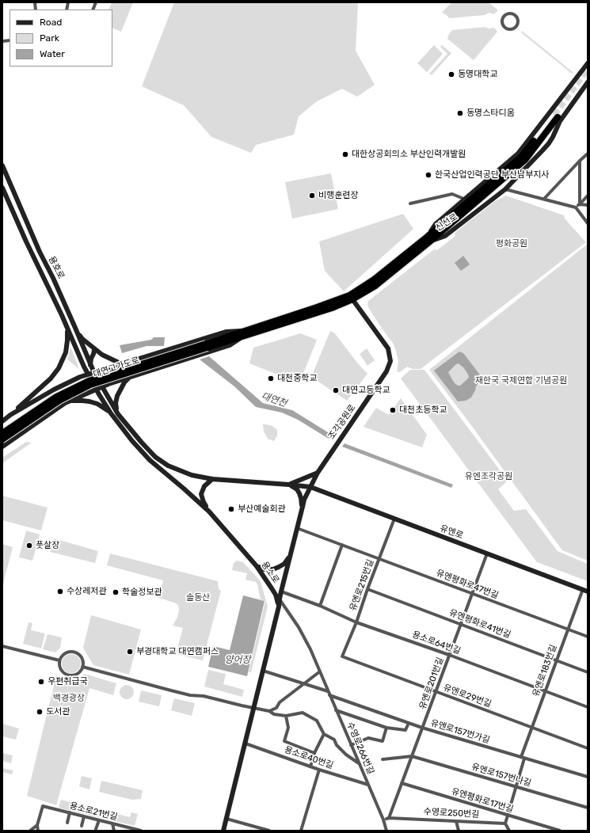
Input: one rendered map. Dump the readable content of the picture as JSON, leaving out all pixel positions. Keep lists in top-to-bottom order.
{
  "streets": {
    "highway": ["신선로", "대연고가도로"],
    "main road": [
      "용호로",
      "조각공원로",
      "유엔로",
      "용소로"
    ],
    "street": [
      "유엔평화로47번길",
      "유엔로215번길",
      "유엔평화로41번길",
      "용소로64번길",
      "유엔로183번길",
      "유엔로201번길",
      "유엔로29번길",
      "유엔로157번가길",
      "수영로266번길",
      "용소로40번길",
      "유엔로157번나길",
      "유엔평화로17번길",
      "용소로21번길",
      "수영로250번길"
    ]
  },
  "crossings": [
    ["용호로", "용소로"],
    ["조각공원로", "유엔로"],
    ["유엔로", "유엔로215번길"],
    ["유엔로", "유엔로183번길"],
    ["유엔로", "유엔로201번길"],
    ["유엔평화로47번길", "유엔로215번길"],
    ["유엔평화로47번길", "유엔로183번길"],
    ["유엔평화로47번길", "유엔로201번길"],
    ["유엔로215번길", "유엔평화로41번길"],
    ["유엔로215번길", "용소로64번길"],
    ["유엔로215번길", "유엔로29번길"],
    ["유엔평화로41번길", "유엔로183번길"],
    ["유엔평화로41번길", "유엔로201번길"],
    ["용소로64번길", "유엔로183번길"],
    ["용소로64번길", "유엔로201번길"],
    ["유엔로183번길", "유엔로29번길"],
    ["유엔로183번길", "유엔로157번가길"],
    ["유엔로183번길", "유엔로157번나길"],
    ["유엔로183번길", "유엔평화로17번길"],
    ["유엔로183번길", "수영로250번길"],
    ["유엔로201번길", "유엔로29번길"],
    ["유엔로201번길", "유엔로157번가길"],
    ["유엔로201번길", "유엔로157번나길"],
    ["유엔로201번길", "유엔평화로17번길"],
    ["유엔로201번길", "수영로250번길"],
    ["유엔로157번가길", "수영로266번길"],
    ["수영로266번길", "용소로40번길"],
    ["수영로266번길", "수영로250번길"]
  ],
  "water": ["대연천", "양어장"],
  "parks": [
    "평화공원",
    "재한국 국제연합 기념공원",
    "유엔조각공원",
    "솔동산",
    "백경광장"
  ],
  "places": [
    "동명대학교",
    "동명스타디움",
    "대한상공회의소 부산인력개발원",
    "한국산업인력공단 부산남부지사",
    "비행훈련장",
    "대천중학교",
    "대연고등학교",
    "대천초등학교",
    "부산예술회관",
    "풋살장",
    "수상레저관",
    "학술정보관",
    "부경대학교 대연캠퍼스",
    "우편취급국",
    "도서관"
  ],
  "legend": ["Road", "Park", "Water"]
}
